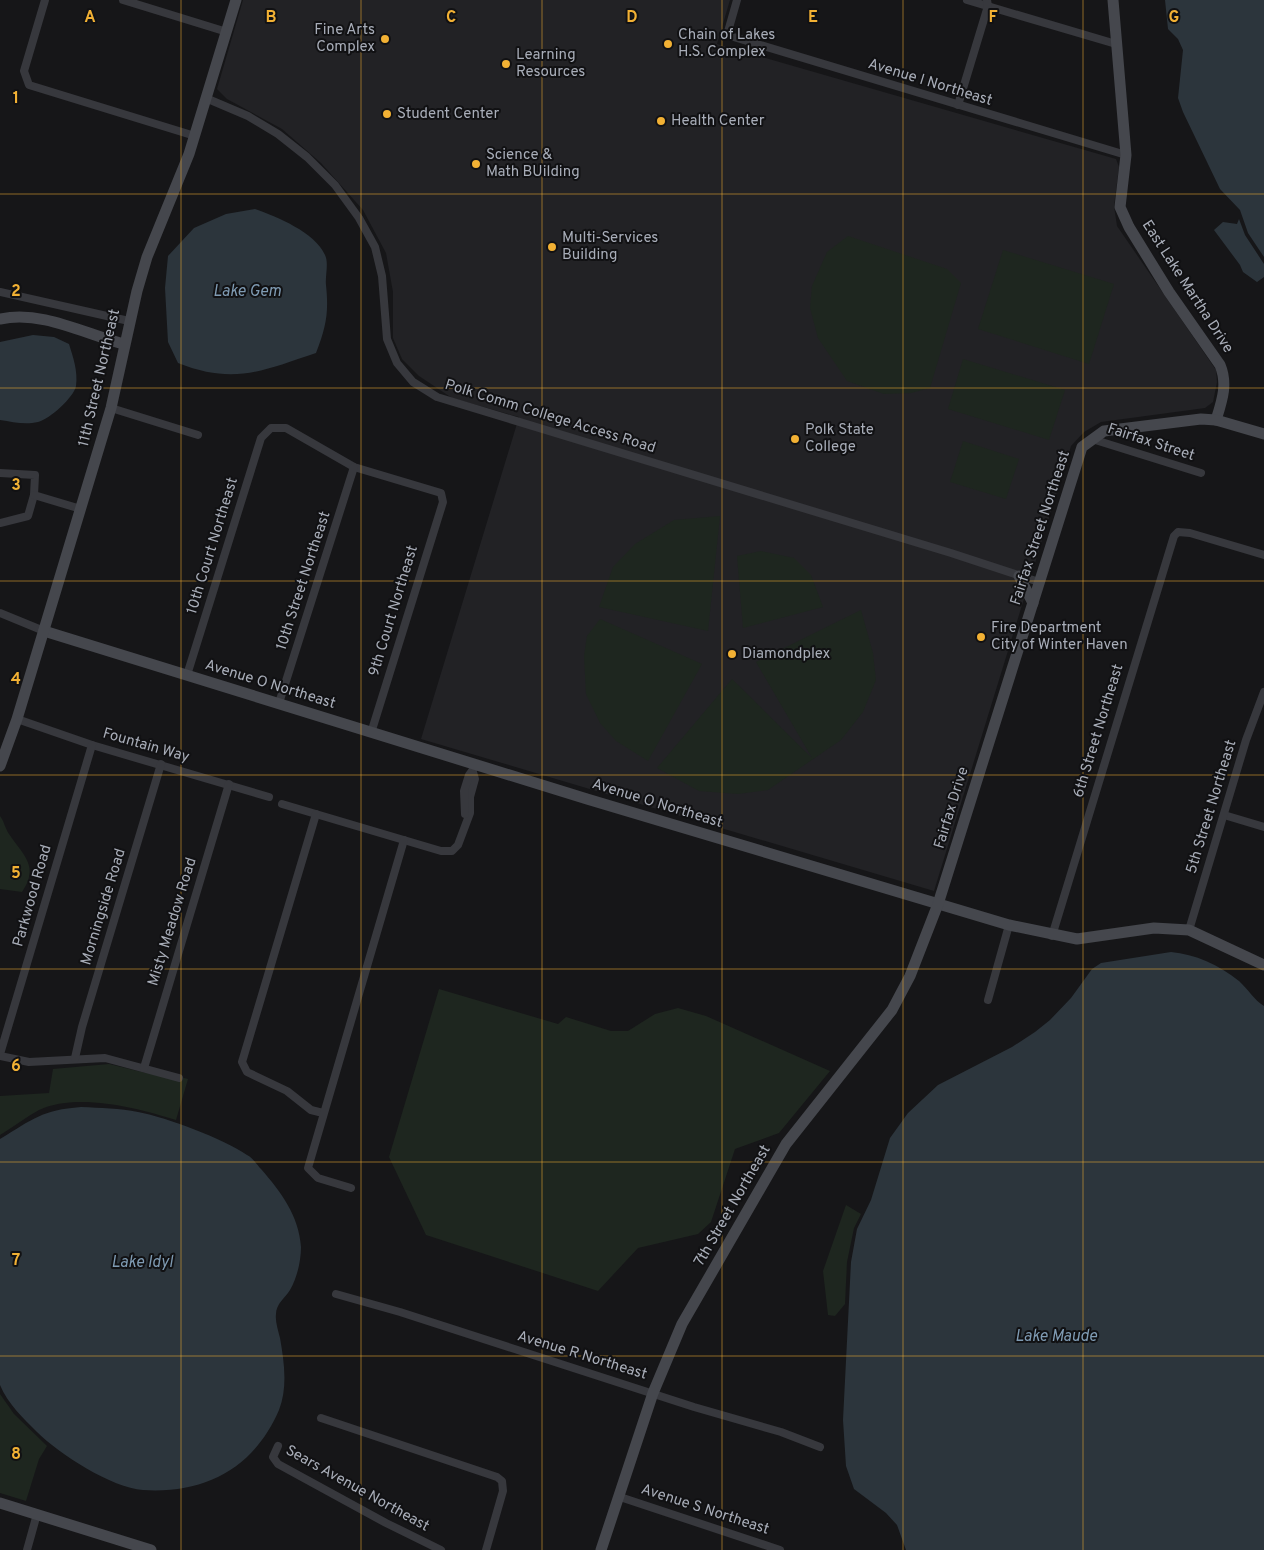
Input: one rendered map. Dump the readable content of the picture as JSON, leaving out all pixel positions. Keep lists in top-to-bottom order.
{
  "streets": {
    "street": [
      "Avenue I Northeast",
      "East Lake Martha Drive",
      "11th Street Northeast",
      "Polk Comm College Access Road",
      "Fairfax Street",
      "Fairfax Street Northeast",
      "10th Court Northeast",
      "10th Street Northeast",
      "9th Court Northeast",
      "Avenue O Northeast",
      "6th Street Northeast",
      "Fountain Way",
      "5th Street Northeast",
      "Fairfax Drive",
      "Parkwood Road",
      "Morningside Road",
      "Misty Meadow Road",
      "7th Street Northeast",
      "Avenue R Northeast",
      "Sears Avenue Northeast",
      "Avenue S Northeast"
    ]
  },
  "crossings": [
    ["Avenue I Northeast", "East Lake Martha Drive"],
    ["11th Street Northeast", "Polk Comm College Access Road"],
    ["11th Street Northeast", "Avenue O Northeast"],
    ["11th Street Northeast", "Fountain Way"],
    ["Polk Comm College Access Road", "Fairfax Street Northeast"],
    ["Fairfax Street", "Fairfax Street Northeast"],
    ["Fairfax Street Northeast", "Fairfax Drive"],
    ["10th Court Northeast", "10th Street Northeast"],
    ["10th Court Northeast", "9th Court Northeast"],
    ["10th Court Northeast", "Avenue O Northeast"],
    ["10th Street Northeast", "9th Court Northeast"],
    ["10th Street Northeast", "Avenue O Northeast"],
    ["9th Court Northeast", "Avenue O Northeast"],
    ["Avenue O Northeast", "6th Street Northeast"],
    ["Avenue O Northeast", "5th Street Northeast"],
    ["Avenue O Northeast", "Fairfax Drive"],
    ["Avenue O Northeast", "7th Street Northeast"],
    ["Fountain Way", "Parkwood Road"],
    ["Fountain Way", "Morningside Road"],
    ["Fountain Way", "Misty Meadow Road"],
    ["Fairfax Drive", "7th Street Northeast"],
    ["7th Street Northeast", "Avenue R Northeast"],
    ["7th Street Northeast", "Avenue S Northeast"]
  ],
  "water": ["Lake Gem", "Lake Idyl", "Lake Maude"],
  "places": [
    "Fine Arts Complex",
    "Chain of Lakes H.S. Complex",
    "Learning Resources",
    "Student Center",
    "Health Center",
    "Science & Math BUilding",
    "Multi-Services Building",
    "Polk State College",
    "Fire Department City of Winter Haven",
    "Diamondplex"
  ],
  "grid": {
    "columns": [
      "A",
      "B",
      "C",
      "D",
      "E",
      "F",
      "G"
    ],
    "rows": [
      "1",
      "2",
      "3",
      "4",
      "5",
      "6",
      "7",
      "8"
    ]
  }
}
